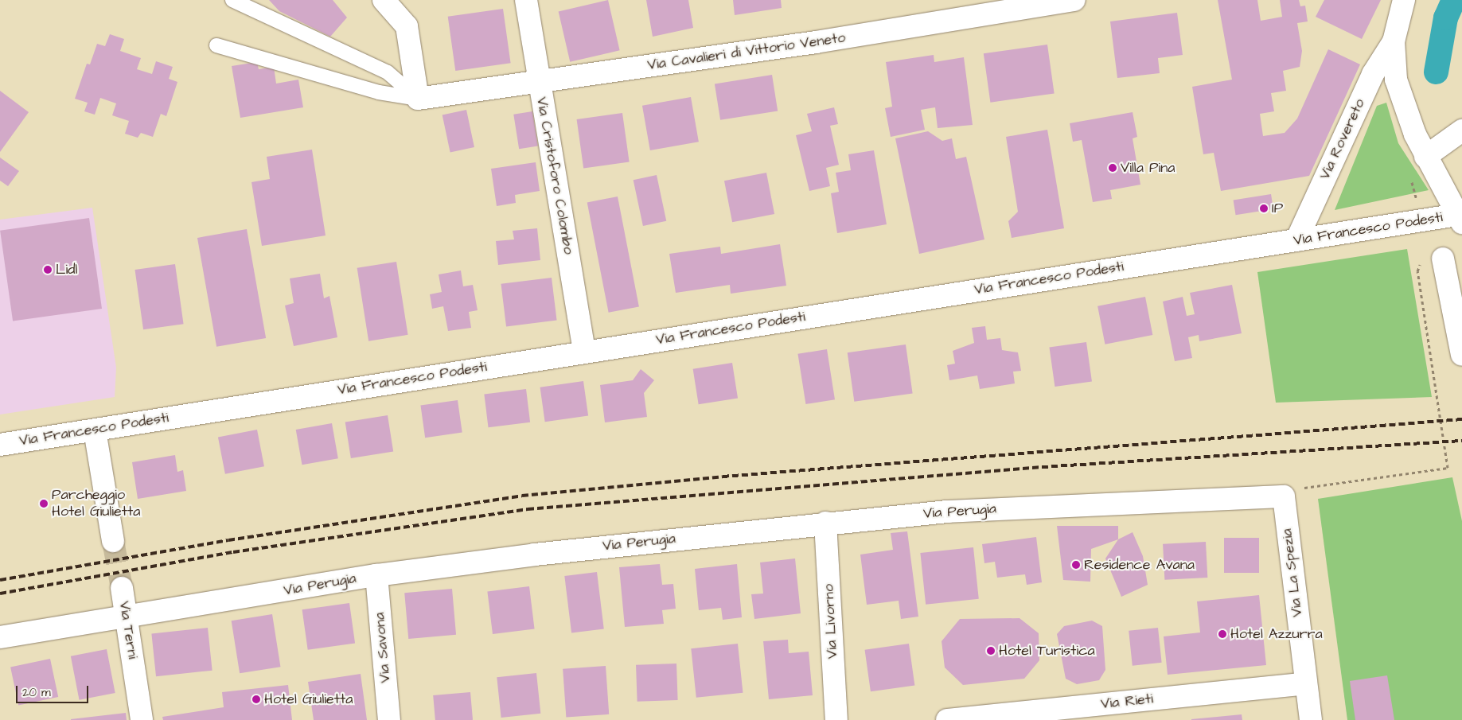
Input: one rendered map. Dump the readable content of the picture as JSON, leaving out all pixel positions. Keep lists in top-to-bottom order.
{
  "streets": {
    "street": [
      "Via Cavalieri di Vittorio Veneto",
      "Via Rovereto",
      "Via Cristoforo Colombo",
      "Via Francesco Podesti",
      "Via Perugia",
      "Via La Spezia",
      "Via Livorno",
      "Via Terni",
      "Via Savona",
      "Via Rieti"
    ]
  },
  "crossings": [
    ["Via Cavalieri di Vittorio Veneto", "Via Cristoforo Colombo"],
    ["Via Rovereto", "Via Francesco Podesti"],
    ["Via Cristoforo Colombo", "Via Francesco Podesti"],
    ["Via Perugia", "Via La Spezia"],
    ["Via Perugia", "Via Livorno"],
    ["Via Perugia", "Via Terni"],
    ["Via Perugia", "Via Savona"],
    ["Via La Spezia", "Via Rieti"]
  ],
  "places": [
    "Villa Pina",
    "IP",
    "Lidl",
    "Parcheggio Hotel Giulietta",
    "Residence Avana",
    "Hotel Azzurra",
    "Hotel Turistica",
    "Hotel Giulietta"
  ],
  "scale_bar": "20 m"
}
